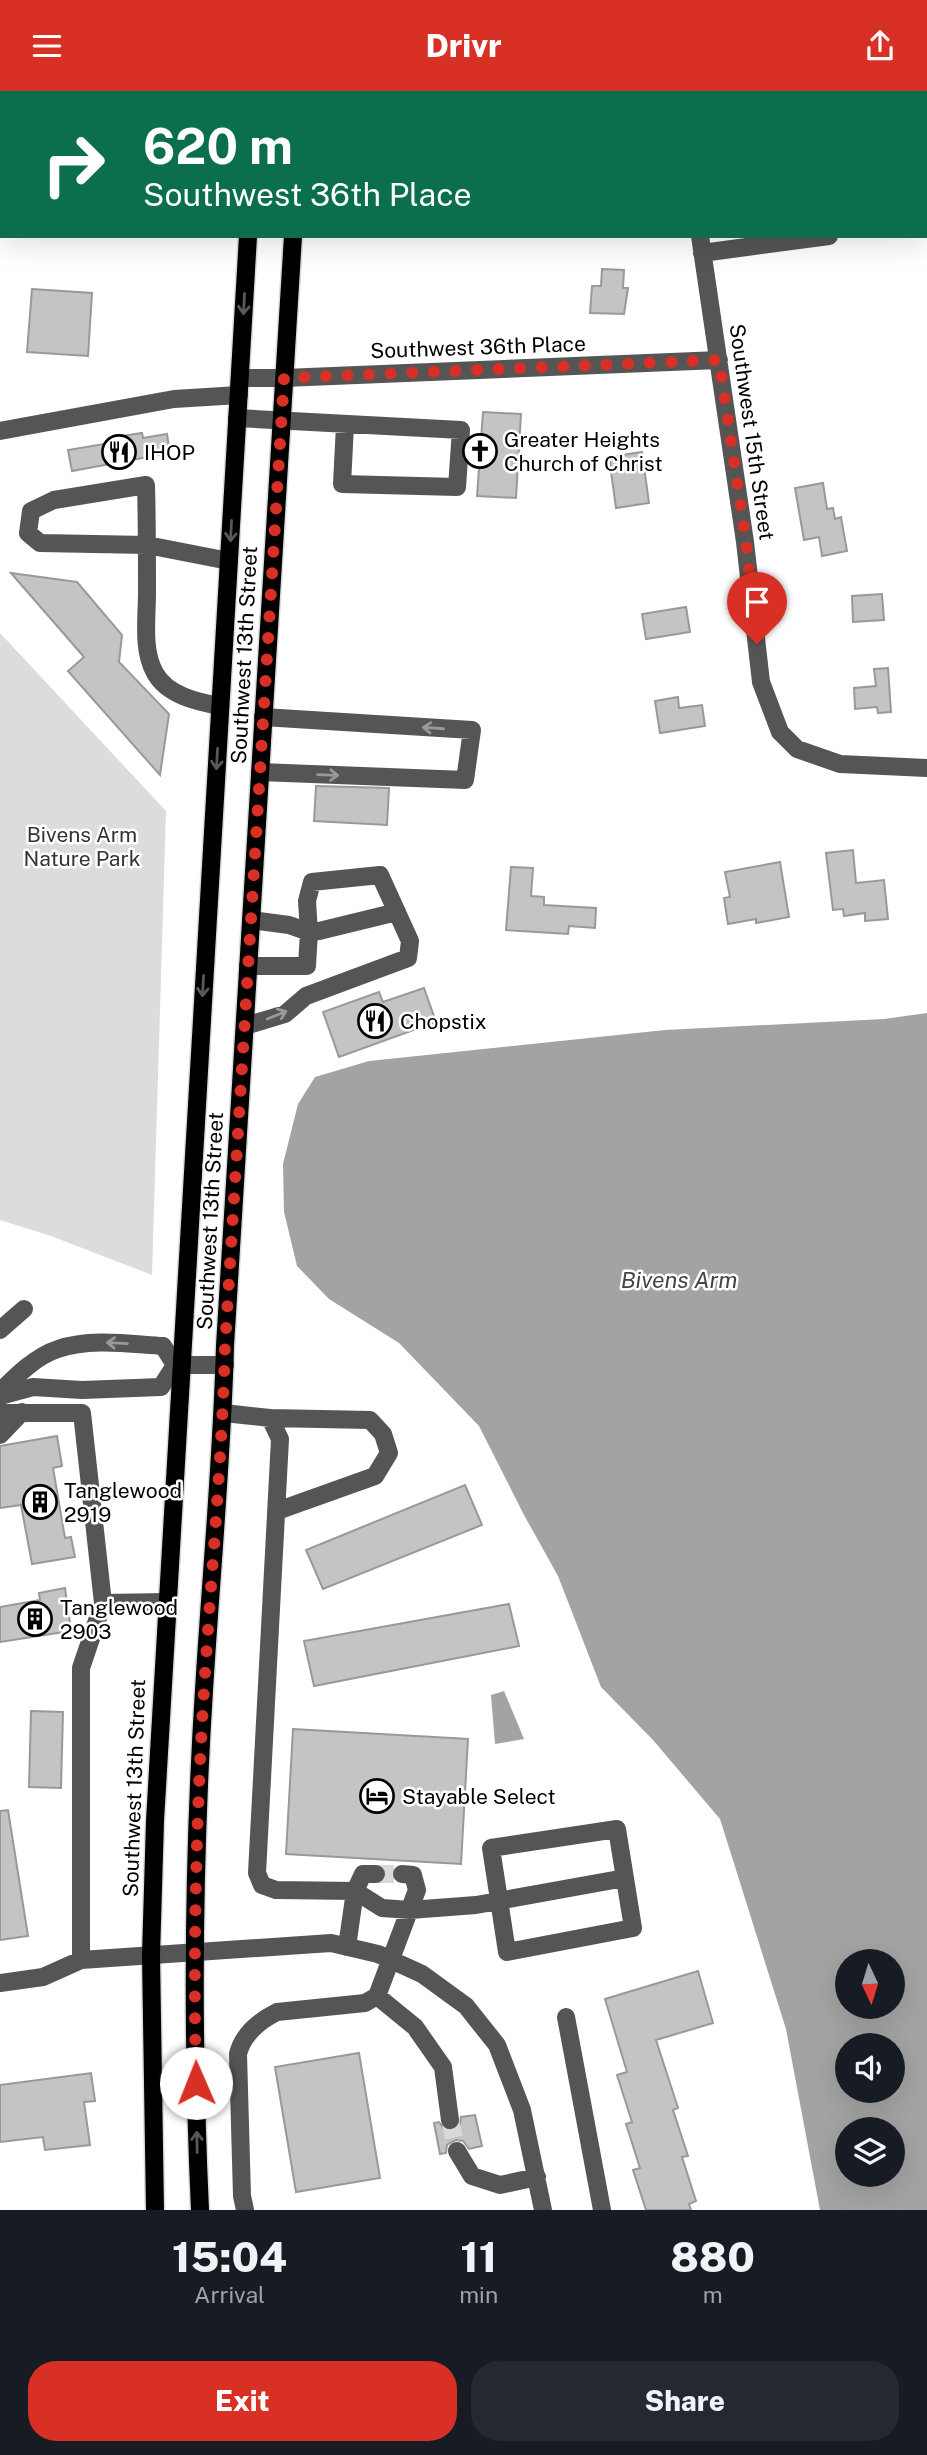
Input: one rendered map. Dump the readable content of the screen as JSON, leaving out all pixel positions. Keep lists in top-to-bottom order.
{
  "streets": {
    "main road": ["Southwest 13th Street"],
    "street": ["Southwest 36th Place", "Southwest 15th Street"]
  },
  "crossings": [
    ["Southwest 36th Place", "Southwest 15th Street"],
    ["Southwest 36th Place", "Southwest 13th Street"]
  ],
  "water": ["Bivens Arm"],
  "parks": ["Bivens Arm Nature Park"],
  "places": {
    "church": ["Greater Heights Church of Christ"],
    "restaurant": ["IHOP", "Chopstix"],
    "building": ["Tanglewood 2919", "Tanglewood 2903"],
    "hotel": ["Stayable Select"]
  },
  "north": "bottom",
  "page": {
    "header": "Drivr",
    "turn": ["620 m", "Southwest 36th Place"],
    "eta": [
      "15:04",
      "Arrival",
      "11",
      "min",
      "880",
      "m"
    ],
    "buttons": ["Exit", "Share"]
  }
}
